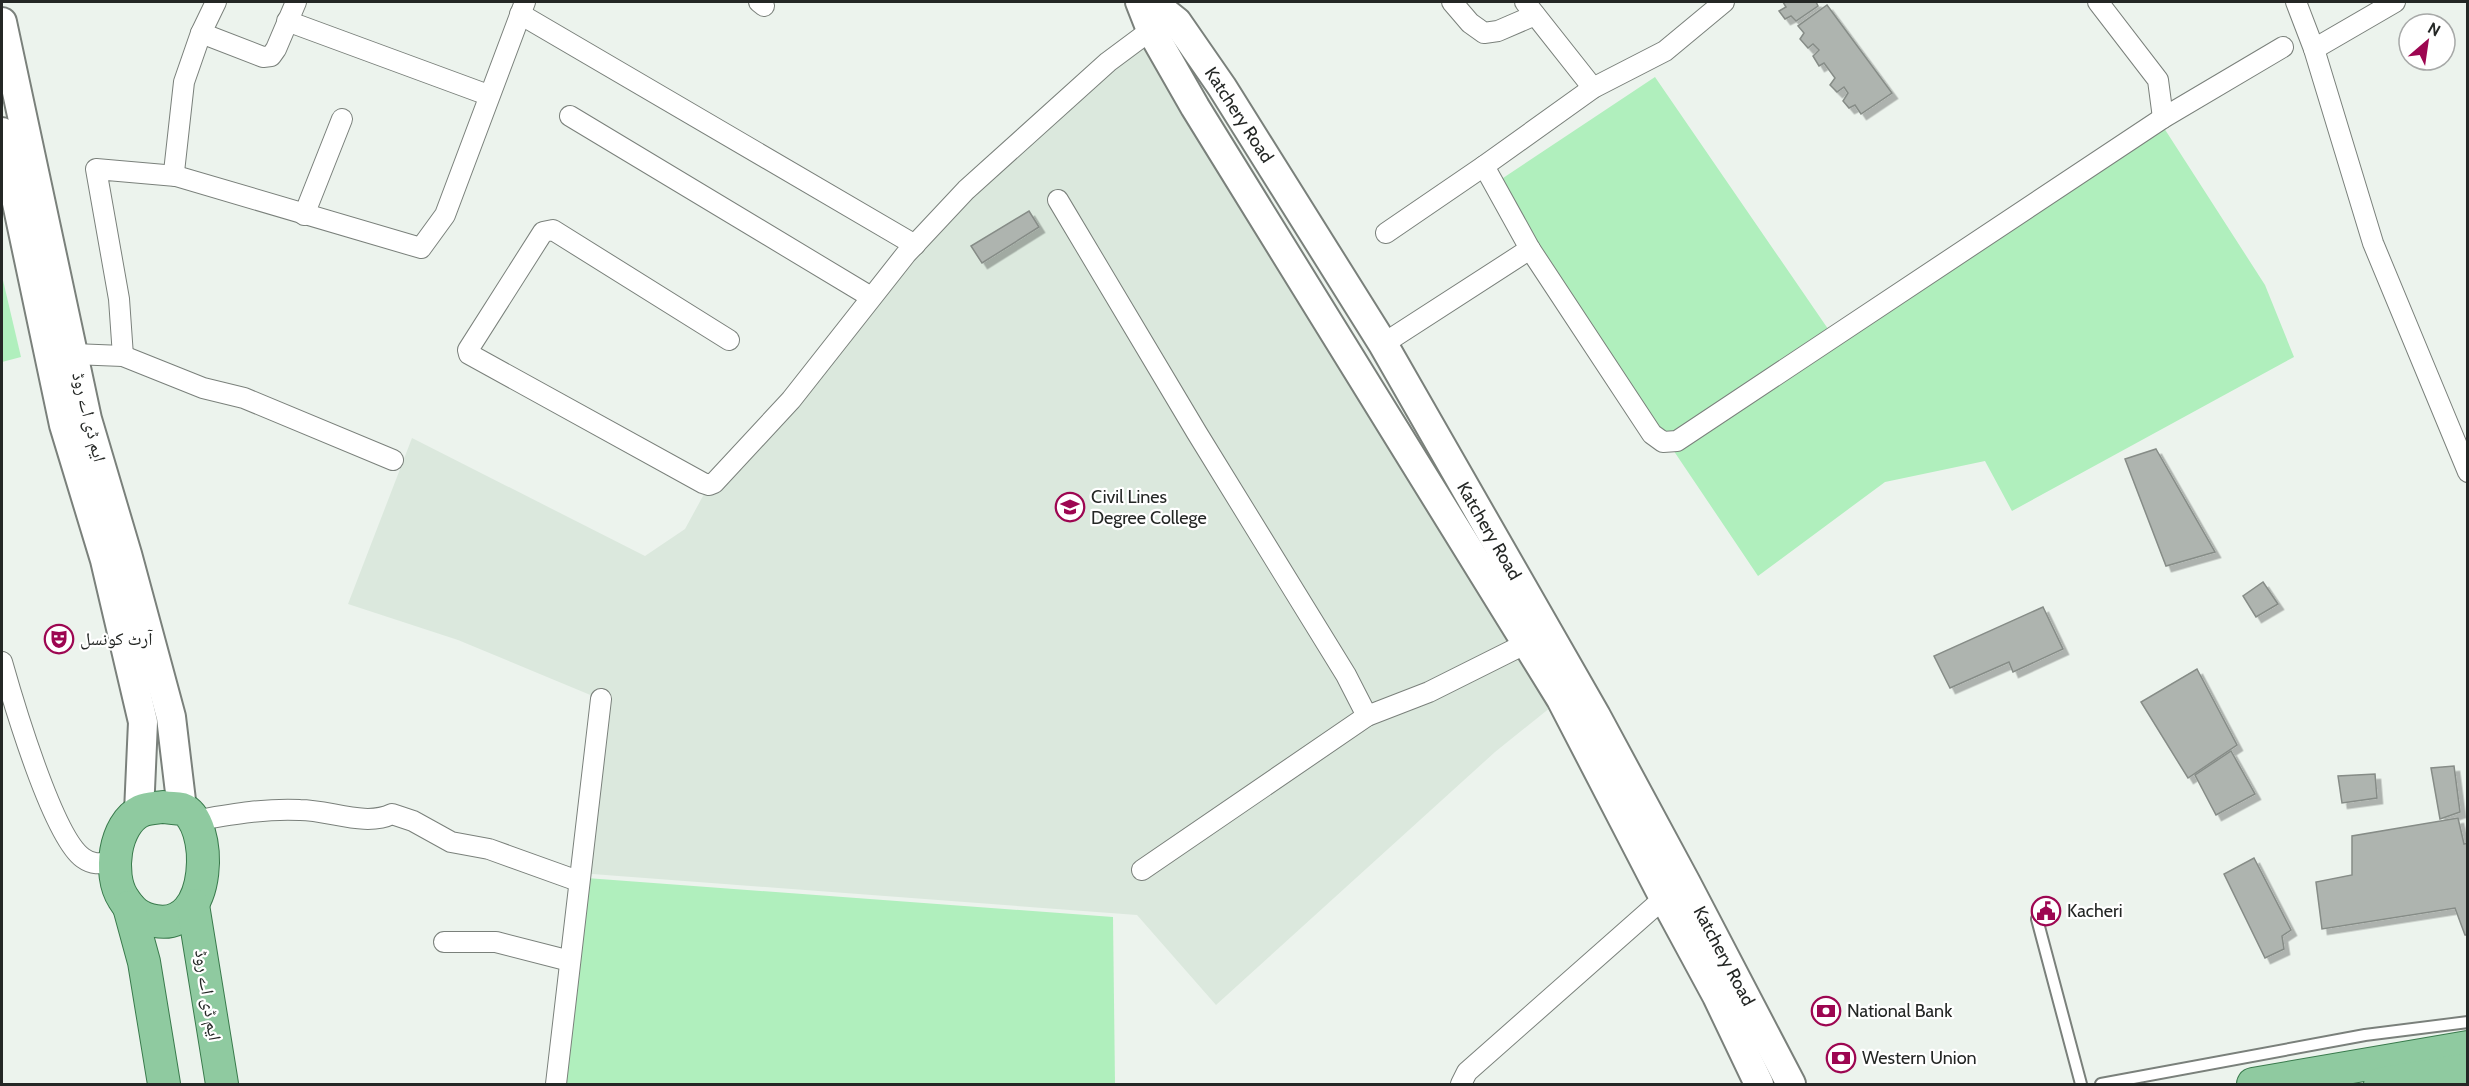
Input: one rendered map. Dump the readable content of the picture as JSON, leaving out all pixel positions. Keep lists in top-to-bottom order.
{
  "streets": {
    "main road": ["Katchery Road", "ایم ڈی اے روڈ"]
  },
  "places": {
    "school or university": ["Civil Lines Degree College"],
    "theatre": ["آرٹ کونسل"],
    "public building": ["Kacheri"],
    "bank": ["National Bank", "Western Union"]
  },
  "north": "top right"
}
